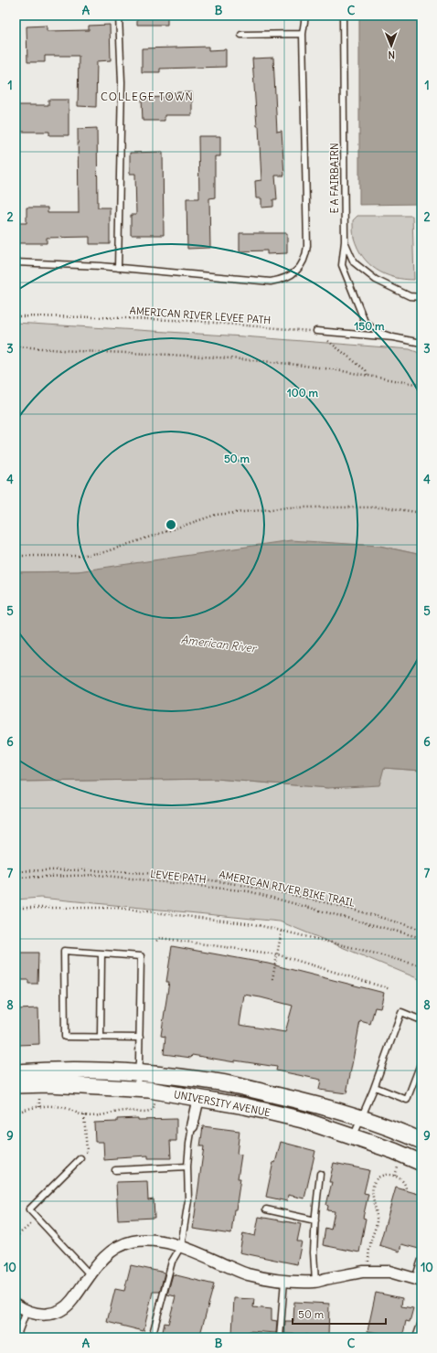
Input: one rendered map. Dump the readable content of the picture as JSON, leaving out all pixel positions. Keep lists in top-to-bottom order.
{
  "streets": {
    "street": ["UNIVERSITY AVENUE"],
    "lane": ["E A FAIRBAIRN"],
    "path": ["AMERICAN RIVER LEVEE PATH", "LEVEE PATH", "AMERICAN RIVER BIKE TRAIL"]
  },
  "districts": ["COLLEGE TOWN"],
  "water": ["American River"],
  "scale_bar": "50 m",
  "north": "bottom",
  "grid": {
    "columns": ["A", "B", "C"],
    "rows": [
      "1",
      "2",
      "3",
      "4",
      "5",
      "6",
      "7",
      "8",
      "9",
      "10"
    ]
  },
  "rings": ["150 m", "100 m", "50 m"]
}
